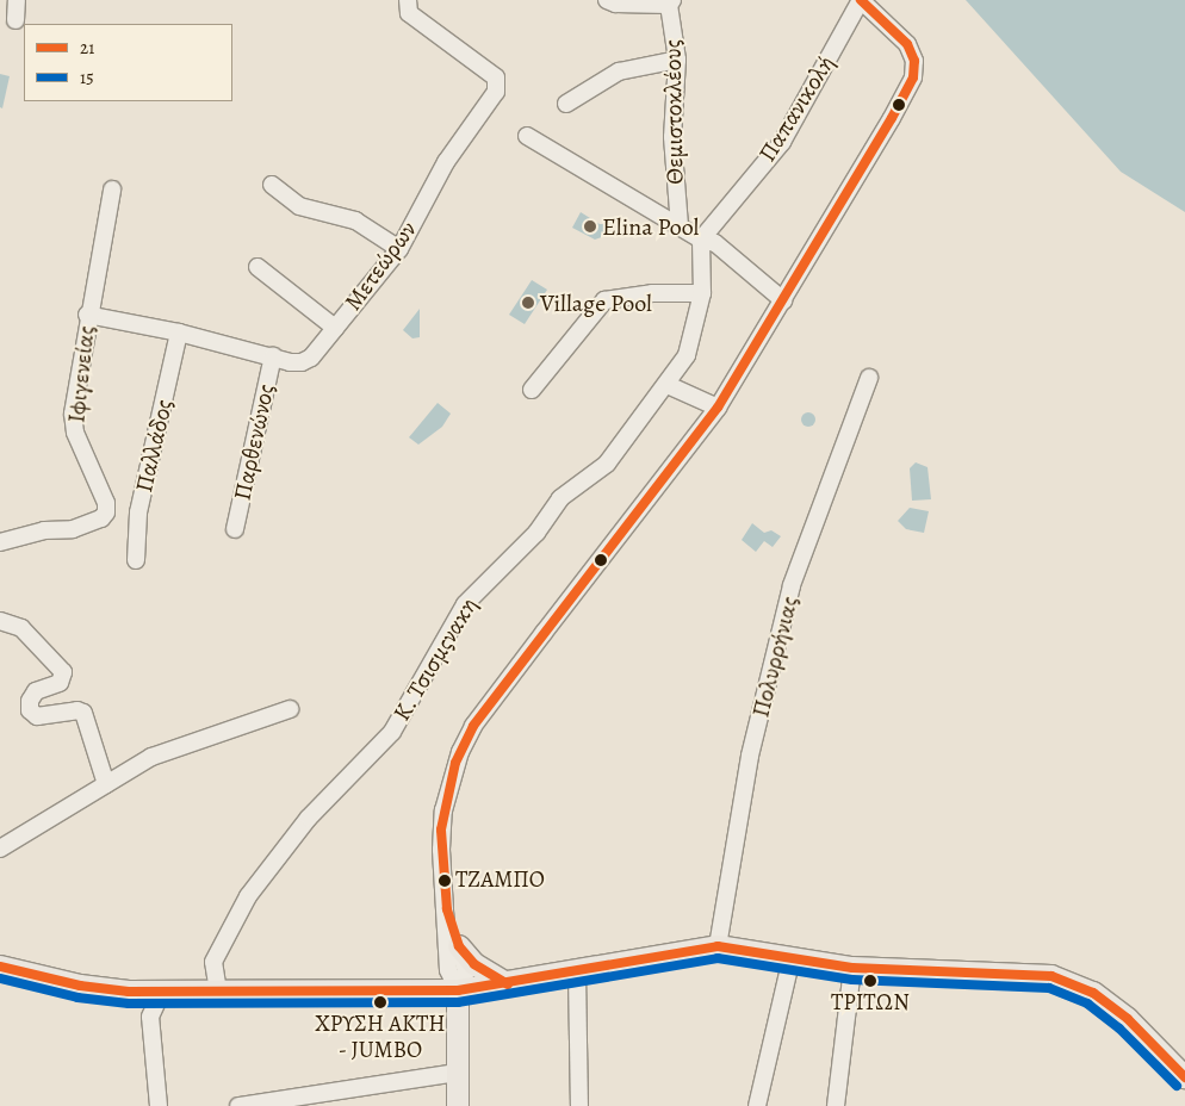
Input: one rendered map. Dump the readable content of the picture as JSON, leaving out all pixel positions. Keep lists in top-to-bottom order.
{
  "streets": {
    "street": [
      "Παπανικολή",
      "Θεμιστοκλέους",
      "Μετεώρων",
      "Ιφιγενείας",
      "Παρθενώνος",
      "Παλλάδος",
      "Πολυρρήνιας",
      "Κ. Τσισμςνακη"
    ]
  },
  "crossings": [
    ["Παπανικολή", "Κ. Τσισμςνακη"],
    ["Μετεώρων", "Ιφιγενείας"],
    ["Μετεώρων", "Παρθενώνος"],
    ["Μετεώρων", "Παλλάδος"]
  ],
  "places": [
    "Elina Pool",
    "Village Pool",
    "ΤΖΑΜΠΟ",
    "ΤΡΙΤΩΝ",
    "ΧΡΥΣΗ ΑΚΤΗ - JUMBO"
  ],
  "lines": ["transit line 21", "transit line 15"],
  "legend": ["21", "15"]
}
